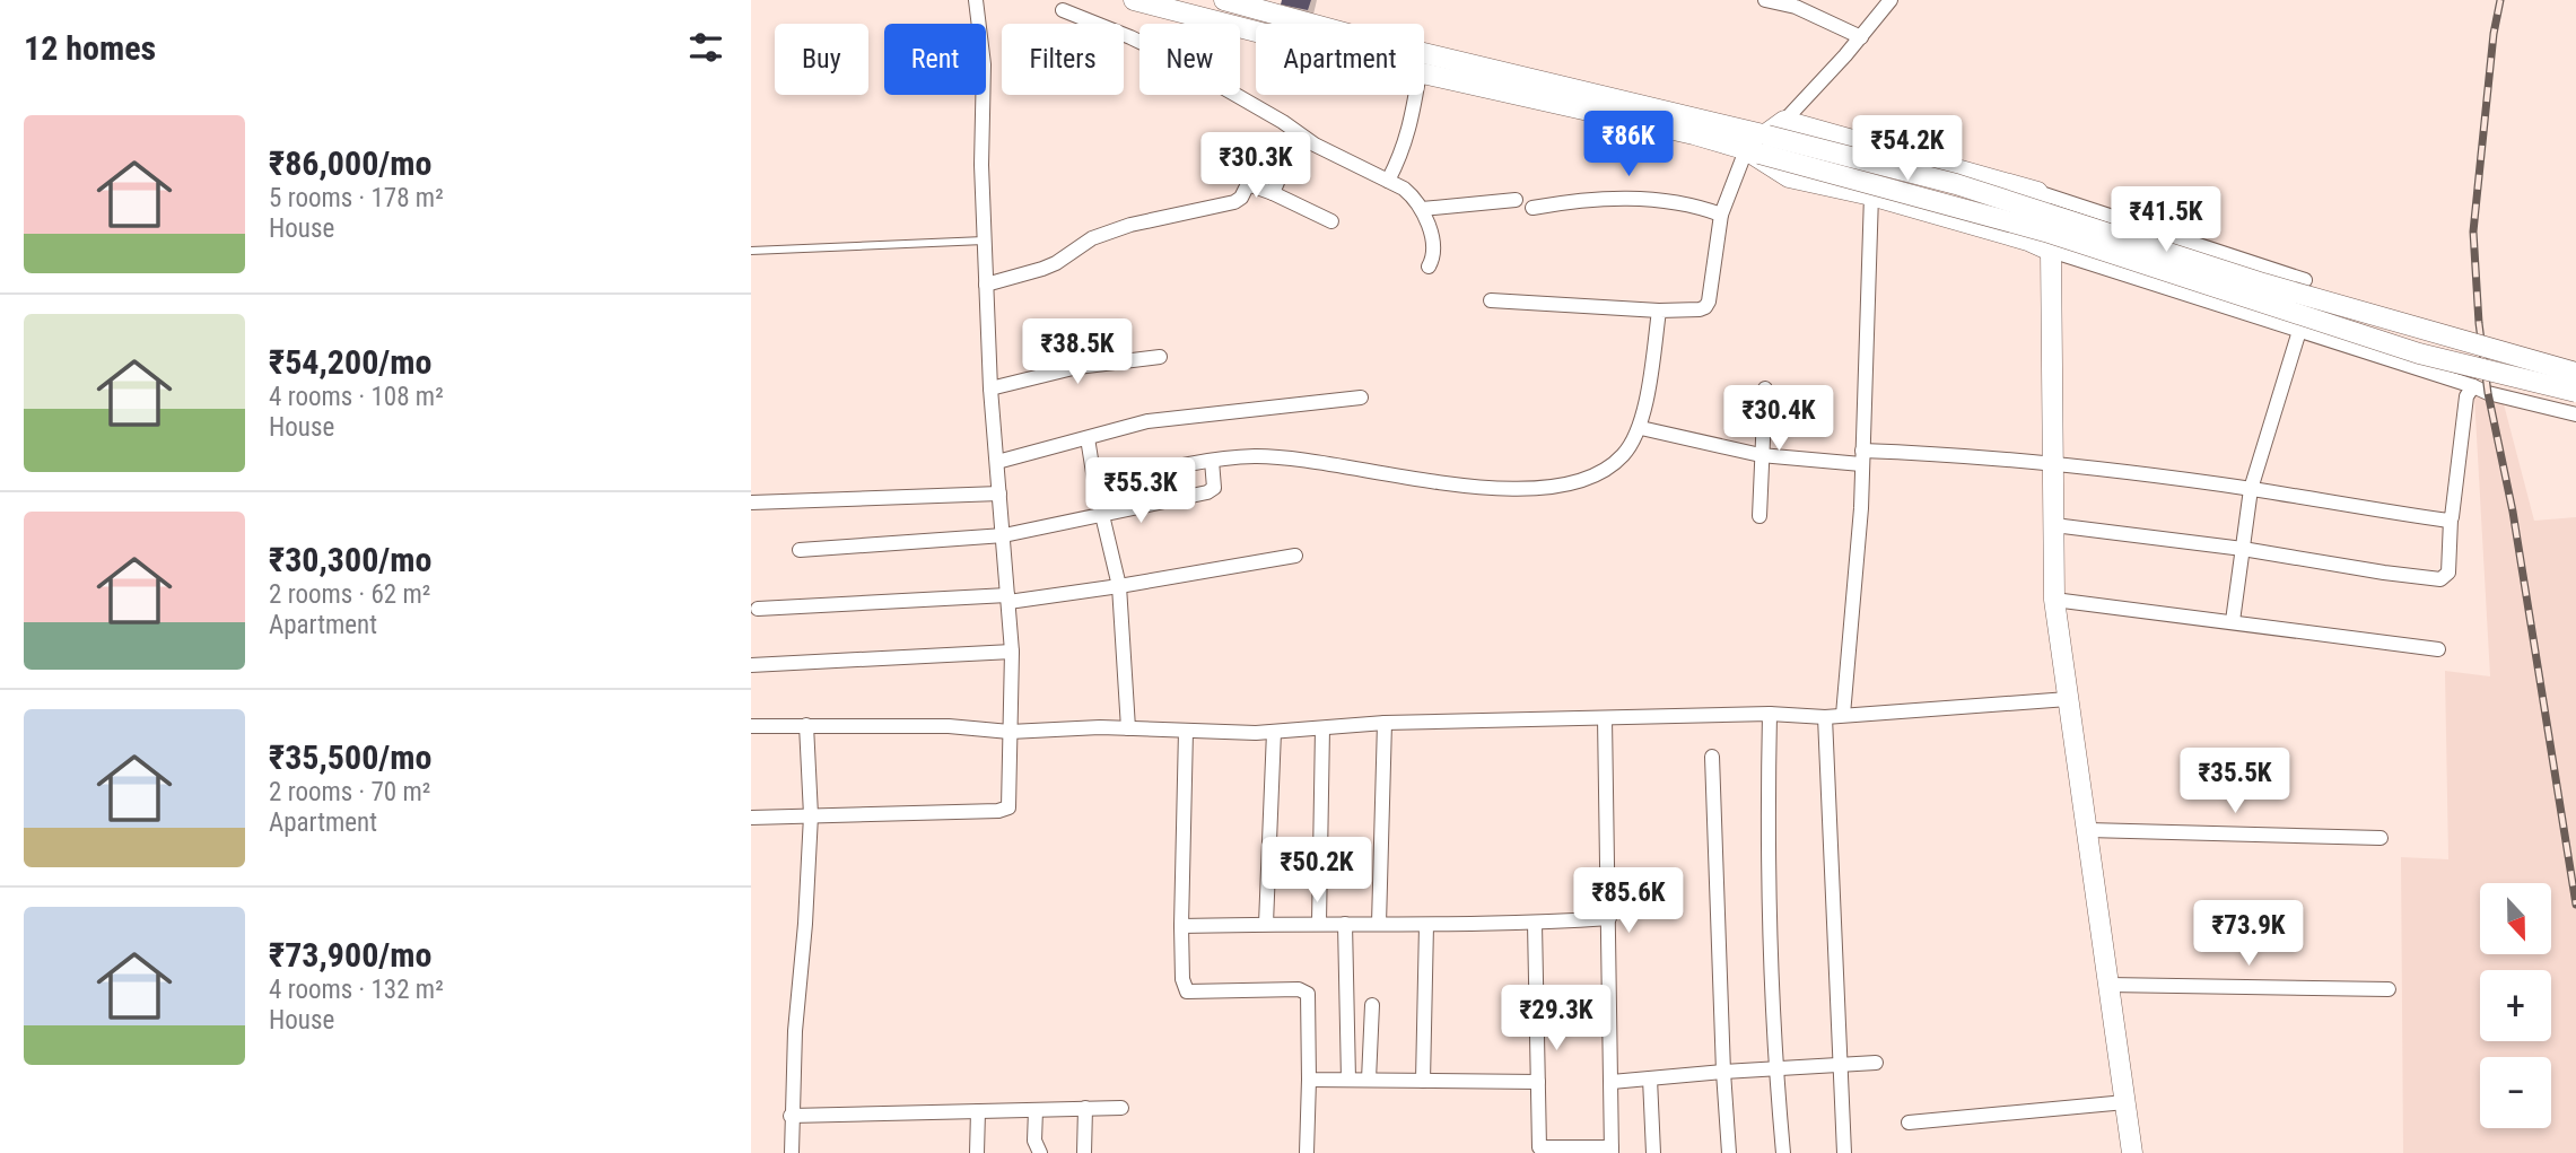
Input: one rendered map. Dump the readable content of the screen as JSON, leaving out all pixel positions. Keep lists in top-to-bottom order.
{
  "north": "bottom",
  "page": {
    "heading": "12 homes",
    "chip": [
      "Buy",
      "Rent",
      "Filters",
      "New",
      "Apartment"
    ],
    "list": [
      {
        "name": "₹86,000/mo",
        "note": "5 rooms · 178 m² · House"
      },
      {
        "name": "₹54,200/mo",
        "note": "4 rooms · 108 m² · House"
      },
      {
        "name": "₹30,300/mo",
        "note": "2 rooms · 62 m² · Apartment"
      },
      {
        "name": "₹35,500/mo",
        "note": "2 rooms · 70 m² · Apartment"
      },
      {
        "name": "₹73,900/mo",
        "note": "4 rooms · 132 m² · House"
      }
    ],
    "price": [
      "₹86K",
      "₹54.2K",
      "₹30.3K",
      "₹41.5K",
      "₹38.5K",
      "₹30.4K",
      "₹55.3K",
      "₹35.5K",
      "₹50.2K",
      "₹85.6K",
      "₹73.9K",
      "₹29.3K"
    ],
    "map_buttons": ["+", "−"]
  }
}
